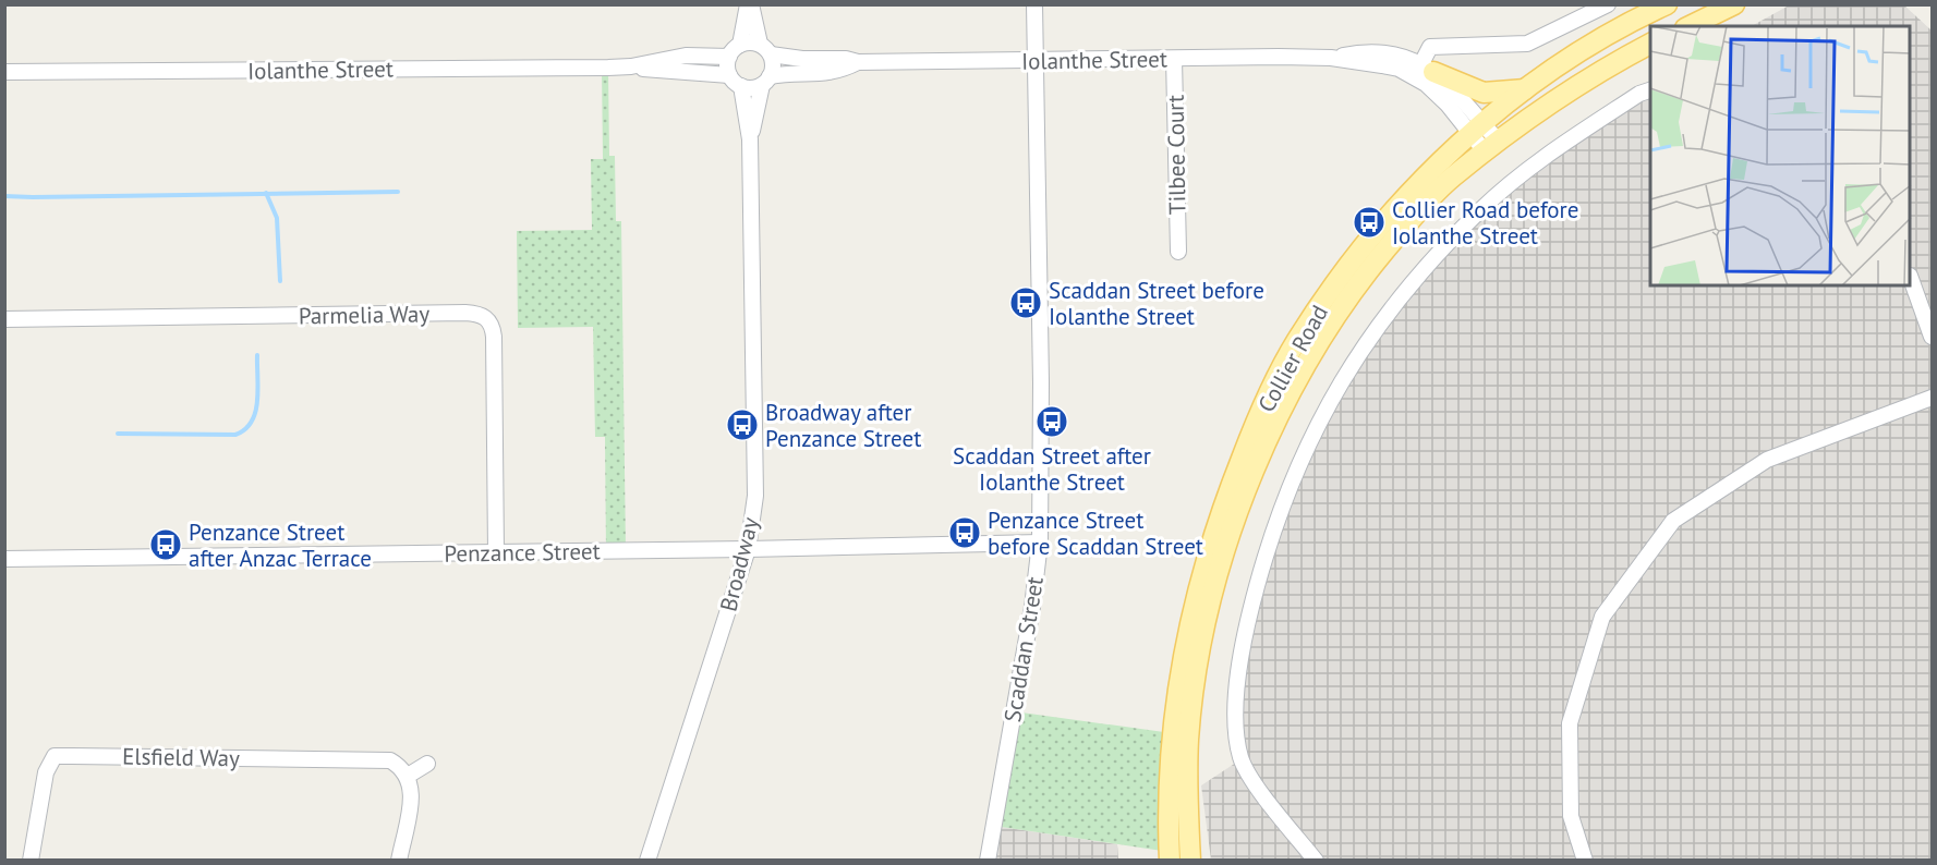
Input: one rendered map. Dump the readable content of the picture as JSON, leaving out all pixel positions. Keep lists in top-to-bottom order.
{
  "streets": {
    "main road": ["Collier Road"],
    "street": [
      "Iolanthe Street",
      "Tilbee Court",
      "Parmelia Way",
      "Penzance Street",
      "Broadway",
      "Scaddan Street",
      "Elsfield Way"
    ]
  },
  "crossings": [
    ["Iolanthe Street", "Tilbee Court"],
    ["Iolanthe Street", "Collier Road"],
    ["Iolanthe Street", "Broadway"],
    ["Iolanthe Street", "Scaddan Street"],
    ["Parmelia Way", "Penzance Street"],
    ["Penzance Street", "Broadway"],
    ["Penzance Street", "Scaddan Street"]
  ],
  "places": {
    "bus stop": [
      "Collier Road before Iolanthe Street",
      "Scaddan Street before Iolanthe Street",
      "Scaddan Street after Iolanthe Street",
      "Broadway after Penzance Street",
      "Penzance Street before Scaddan Street",
      "Penzance Street after Anzac Terrace"
    ]
  }
}
